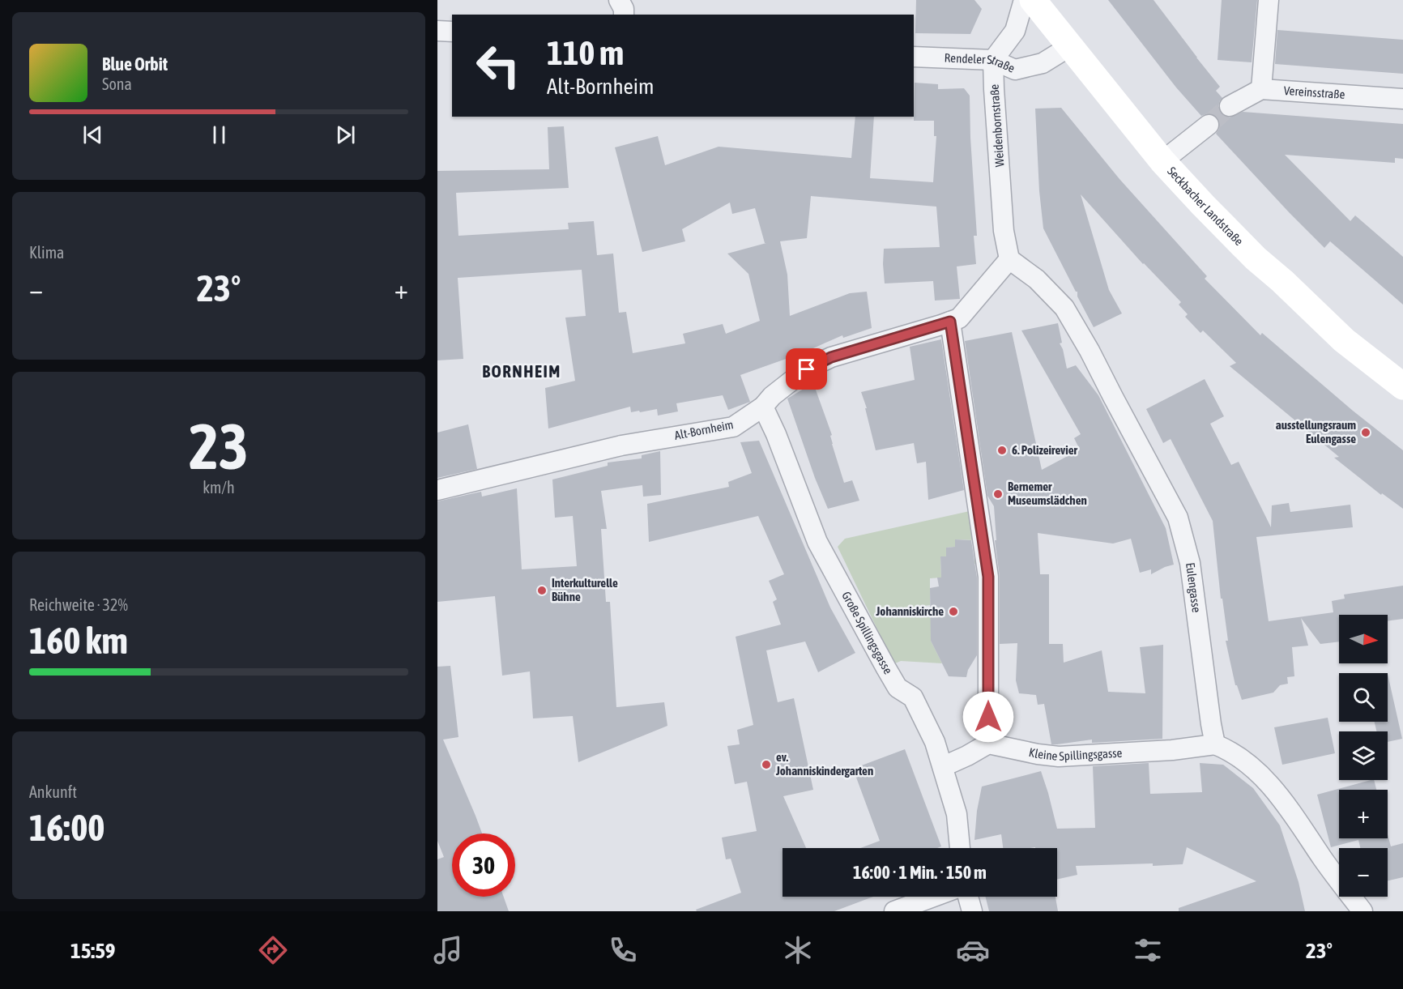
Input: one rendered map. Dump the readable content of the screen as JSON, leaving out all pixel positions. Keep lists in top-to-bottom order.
{
  "streets": {
    "main road": ["Seckbacher Landstraße"],
    "street": [
      "Rendeler Straße",
      "Vereinsstraße",
      "Weidenbornstraße",
      "Alt-Bornheim",
      "Eulengasse",
      "Große Spillingsgasse",
      "Kleine Spillingsgasse"
    ]
  },
  "crossings": [
    ["Rendeler Straße", "Weidenbornstraße"],
    ["Rendeler Straße", "Seckbacher Landstraße"],
    ["Weidenbornstraße", "Alt-Bornheim"],
    ["Weidenbornstraße", "Eulengasse"],
    ["Alt-Bornheim", "Eulengasse"],
    ["Alt-Bornheim", "Große Spillingsgasse"],
    ["Eulengasse", "Kleine Spillingsgasse"]
  ],
  "districts": ["BORNHEIM"],
  "places": [
    "ausstellungsraum Eulengasse",
    "6. Polizeirevier",
    "Bernemer Museumslädchen",
    "Interkulturelle Bühne",
    "Johanniskirche",
    "ev. Johanniskindergarten"
  ],
  "north": "right",
  "page": {
    "turn": ["110 m", "Alt-Bornheim"],
    "song": ["Blue Orbit", "Sona"],
    "tile": [
      "Klima",
      ["23", "km/h"],
      ["Reichweite · 32%", "160 km"],
      ["Ankunft", "16:00"]
    ],
    "heat": ["−", "23°", "+"],
    "map_buttons": ["+", "−"],
    "limit": "30",
    "trip": "16:00 · 1 Min. · 150 m",
    "tabs": ["15:59", "23°"]
  }
}
